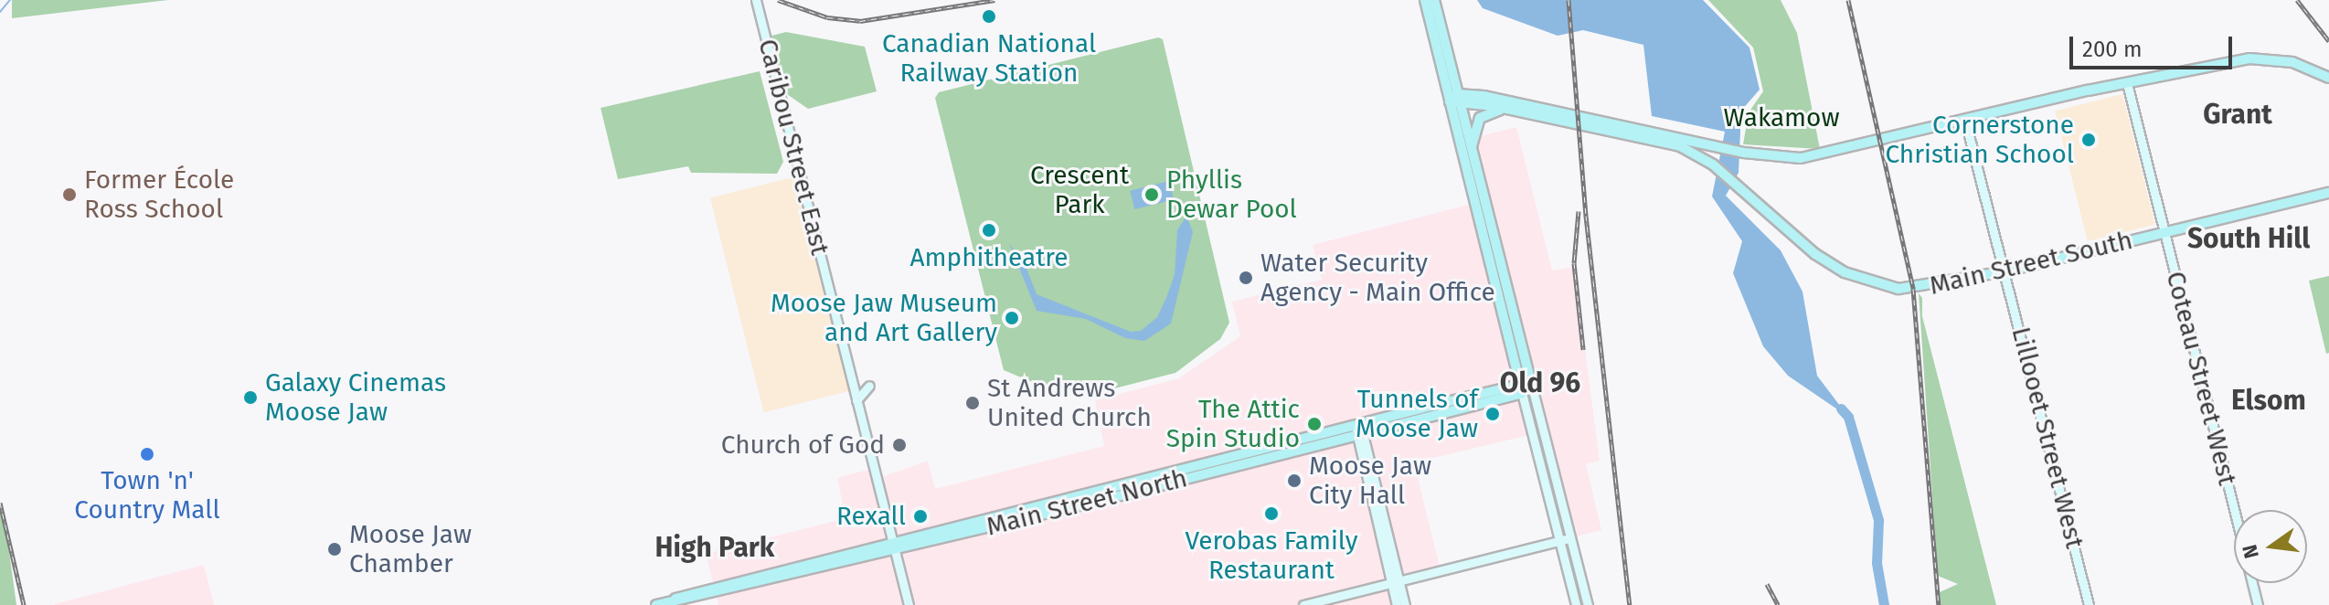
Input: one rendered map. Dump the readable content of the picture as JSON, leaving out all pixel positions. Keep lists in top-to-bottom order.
{
  "streets": {
    "main road": ["Main Street South", "Main Street North"],
    "street": ["Caribou Street East", "Coteau Street West", "Lillooet Street West"]
  },
  "crossings": [
    ["Caribou Street East", "Main Street North"],
    ["Main Street South", "Coteau Street West"],
    ["Main Street South", "Lillooet Street West"]
  ],
  "districts": [
    "Grant",
    "South Hill",
    "Old 96",
    "Elsom",
    "High Park"
  ],
  "parks": ["Wakamow", "Crescent Park"],
  "places": [
    "Canadian National Railway Station",
    "Cornerstone Christian School",
    "Former École Ross School",
    "Phyllis Dewar Pool",
    "Amphitheatre",
    "Water Security Agency - Main Office",
    "Moose Jaw Museum and Art Gallery",
    "Galaxy Cinemas Moose Jaw",
    "St Andrews United Church",
    "Tunnels of Moose Jaw",
    "The Attic Spin Studio",
    "Church of God",
    "Town 'n' Country Mall",
    "Moose Jaw City Hall",
    "Verobas Family Restaurant",
    "Rexall",
    "Moose Jaw Chamber"
  ],
  "scale_bar": "200 m",
  "north": "left"
}
